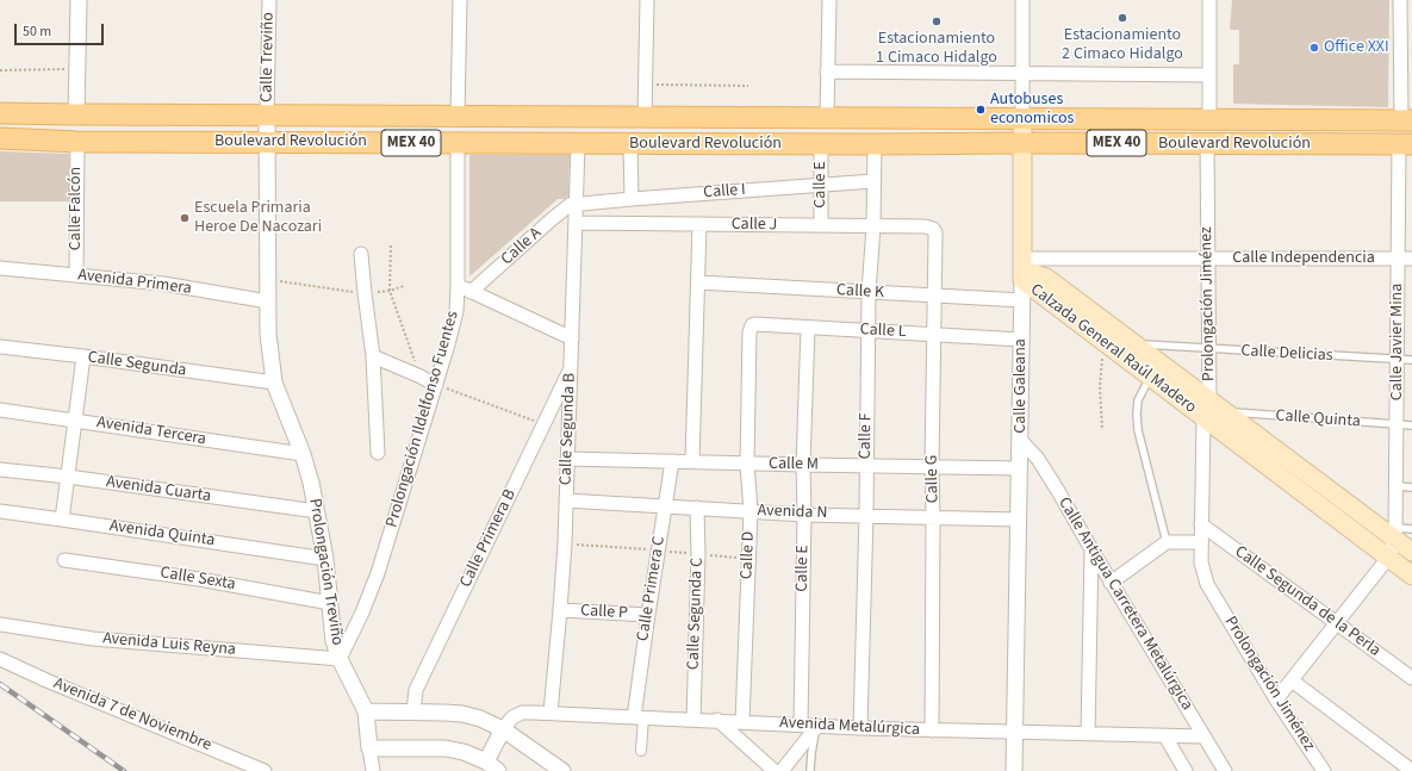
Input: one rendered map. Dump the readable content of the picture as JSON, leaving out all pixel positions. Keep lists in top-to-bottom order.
{
  "streets": {
    "main road": [
      "Boulevard Revolución",
      "MEX 40",
      "Calzada General Raúl Madero",
      "Calle Galeana"
    ],
    "street": [
      "Calle Treviño",
      "Calle E",
      "Calle I",
      "Calle Falcón",
      "Calle J",
      "Calle A",
      "Calle Independencia",
      "Avenida Primera",
      "Calle K",
      "Prolongación Jiménez",
      "Calle L",
      "Calle Javier Mina",
      "Calle Segunda",
      "Prolongación Ildelfonso Fuentes",
      "Calle Segunda B",
      "Avenida Tercera",
      "Calle F",
      "Calle M",
      "Calle G",
      "Avenida Cuarta",
      "Avenida N",
      "Avenida Quinta",
      "Calle Primera B",
      "Calle D",
      "Prolongación Treviño",
      "Calle Sexta",
      "Calle Primera C",
      "Calle Segunda de la Perla",
      "Calle Antigua Carretera Metalúrgica",
      "Calle P",
      "Calle Segunda C",
      "Avenida Luis Reyna",
      "Avenida 7 de Noviembre",
      "Avenida Metalúrgica"
    ],
    "lane": ["Calle Delicias", "Calle Quinta"]
  },
  "crossings": [
    ["Calle Treviño", "MEX 40"],
    ["Calle Treviño", "Prolongación Treviño"],
    ["Boulevard Revolución", "Calle E"],
    ["Boulevard Revolución", "Calle Falcón"],
    ["Boulevard Revolución", "Prolongación Jiménez"],
    ["Boulevard Revolución", "Calle Javier Mina"],
    ["Boulevard Revolución", "Calle Galeana"],
    ["Boulevard Revolución", "Prolongación Ildelfonso Fuentes"],
    ["Boulevard Revolución", "Calle Segunda B"],
    ["Boulevard Revolución", "Calle F"],
    ["Boulevard Revolución", "Prolongación Treviño"],
    ["MEX 40", "Calle Galeana"],
    ["MEX 40", "Prolongación Treviño"],
    ["Calle E", "Calle I"],
    ["Calle E", "Calle J"],
    ["Calle E", "Calle L"],
    ["Calle E", "Calle M"],
    ["Calle E", "Avenida N"],
    ["Calle E", "Avenida Metalúrgica"],
    ["Calle I", "Calle A"],
    ["Calle I", "Calle Segunda B"],
    ["Calle I", "Calle F"],
    ["Calle Falcón", "Avenida Primera"],
    ["Calle J", "Calle Segunda B"],
    ["Calle J", "Calle F"],
    ["Calle J", "Calle G"],
    ["Calle A", "Calle Segunda B"],
    ["Calle Independencia", "Prolongación Jiménez"],
    ["Calle Independencia", "Calle Javier Mina"],
    ["Calle Independencia", "Calzada General Raúl Madero"],
    ["Calle Independencia", "Calle Galeana"],
    ["Avenida Primera", "Prolongación Treviño"],
    ["Calle K", "Calle Galeana"],
    ["Calle K", "Calle F"],
    ["Calle K", "Calle G"],
    ["Prolongación Jiménez", "Calzada General Raúl Madero"],
    ["Prolongación Jiménez", "Calle Delicias"],
    ["Prolongación Jiménez", "Calle Quinta"],
    ["Prolongación Jiménez", "Calle Segunda de la Perla"],
    ["Calle L", "Calle Galeana"],
    ["Calle L", "Calle F"],
    ["Calle L", "Calle G"],
    ["Calle L", "Calle D"],
    ["Calle Javier Mina", "Calzada General Raúl Madero"],
    ["Calle Javier Mina", "Calle Delicias"],
    ["Calle Javier Mina", "Calle Quinta"],
    ["Calzada General Raúl Madero", "Calle Delicias"],
    ["Calzada General Raúl Madero", "Calle Galeana"],
    ["Calzada General Raúl Madero", "Calle Quinta"],
    ["Calle Segunda", "Prolongación Treviño"],
    ["Calle Galeana", "Calle M"],
    ["Calle Galeana", "Avenida N"],
    ["Calle Galeana", "Calle Antigua Carretera Metalúrgica"],
    ["Calle Galeana", "Avenida Metalúrgica"],
    ["Prolongación Ildelfonso Fuentes", "Prolongación Treviño"],
    ["Prolongación Ildelfonso Fuentes", "Avenida Luis Reyna"],
    ["Calle Segunda B", "Calle M"],
    ["Calle Segunda B", "Avenida N"],
    ["Calle Segunda B", "Calle Primera B"],
    ["Calle Segunda B", "Calle P"],
    ["Calle Segunda B", "Avenida Metalúrgica"],
    ["Avenida Tercera", "Prolongación Treviño"],
    ["Calle F", "Calle M"],
    ["Calle F", "Avenida N"],
    ["Calle F", "Avenida Metalúrgica"],
    ["Calle M", "Calle G"],
    ["Calle M", "Calle D"],
    ["Calle M", "Calle Primera C"],
    ["Calle G", "Avenida N"],
    ["Calle G", "Avenida Metalúrgica"],
    ["Avenida Cuarta", "Prolongación Treviño"],
    ["Avenida N", "Calle D"],
    ["Avenida N", "Calle Primera C"],
    ["Avenida N", "Calle Segunda C"],
    ["Avenida Quinta", "Prolongación Treviño"],
    ["Calle D", "Avenida Metalúrgica"],
    ["Prolongación Treviño", "Calle Sexta"],
    ["Prolongación Treviño", "Avenida Luis Reyna"],
    ["Calle Primera C", "Calle P"],
    ["Calle Primera C", "Avenida Metalúrgica"],
    ["Calle Antigua Carretera Metalúrgica", "Avenida Metalúrgica"],
    ["Calle Segunda C", "Avenida Metalúrgica"]
  ],
  "places": [
    "Estacionamiento 2 Cimaco Hidalgo",
    "Estacionamiento 1 Cimaco Hidalgo",
    "Office XXI",
    "Autobuses economicos",
    "Escuela Primaria Heroe De Nacozari"
  ],
  "scale_bar": "50 m"
}
